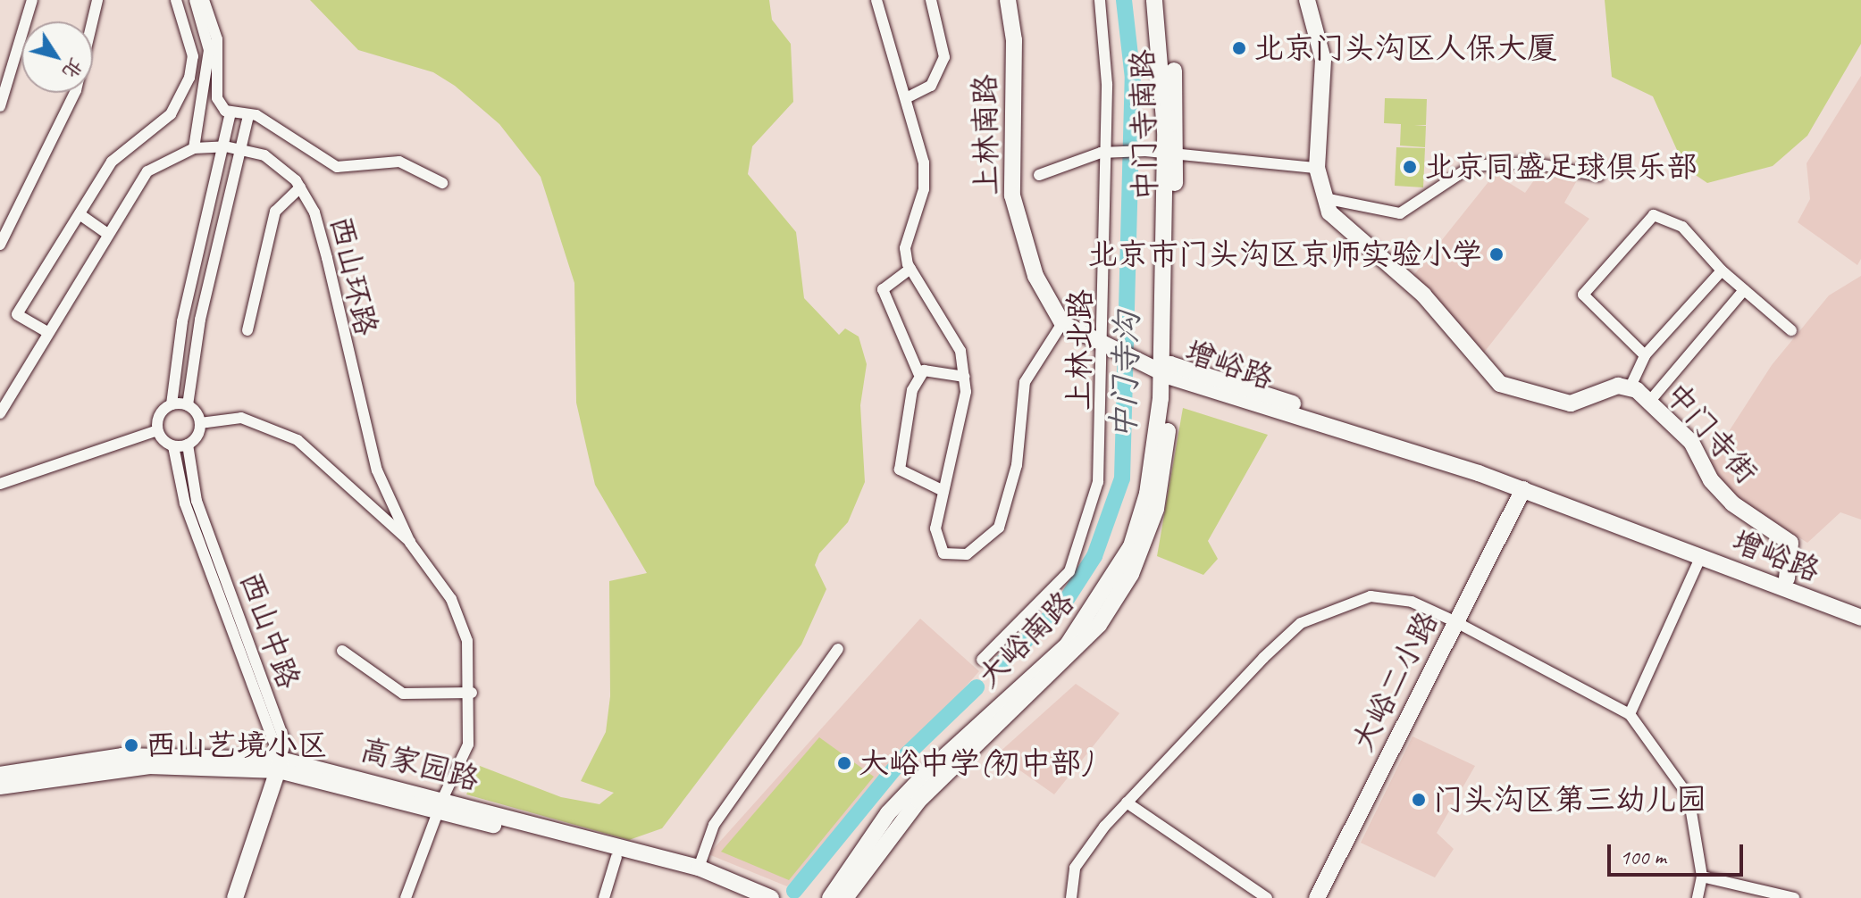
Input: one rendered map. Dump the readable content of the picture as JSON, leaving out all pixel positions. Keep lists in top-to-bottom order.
{
  "streets": {
    "street": [
      "中门寺南路",
      "上林南路",
      "西山环路",
      "上林北路",
      "增峪路",
      "中门寺街",
      "西山中路",
      "大峪南路",
      "大峪二小路",
      "高家园路"
    ]
  },
  "crossings": [
    ["中门寺南路", "增峪路"],
    ["中门寺南路", "大峪南路"],
    ["西山环路", "高家园路"],
    ["增峪路", "中门寺街"],
    ["增峪路", "大峪南路"],
    ["增峪路", "大峪二小路"],
    ["西山中路", "高家园路"]
  ],
  "water": ["中门寺沟"],
  "places": [
    "北京门头沟区人保大厦",
    "北京同盛足球俱乐部",
    "北京市门头沟区京师实验小学",
    "西山艺境小区",
    "大峪中学(初中部)",
    "门头沟区第三幼儿园"
  ],
  "scale_bar": "100 m",
  "north": "bottom right"
}
